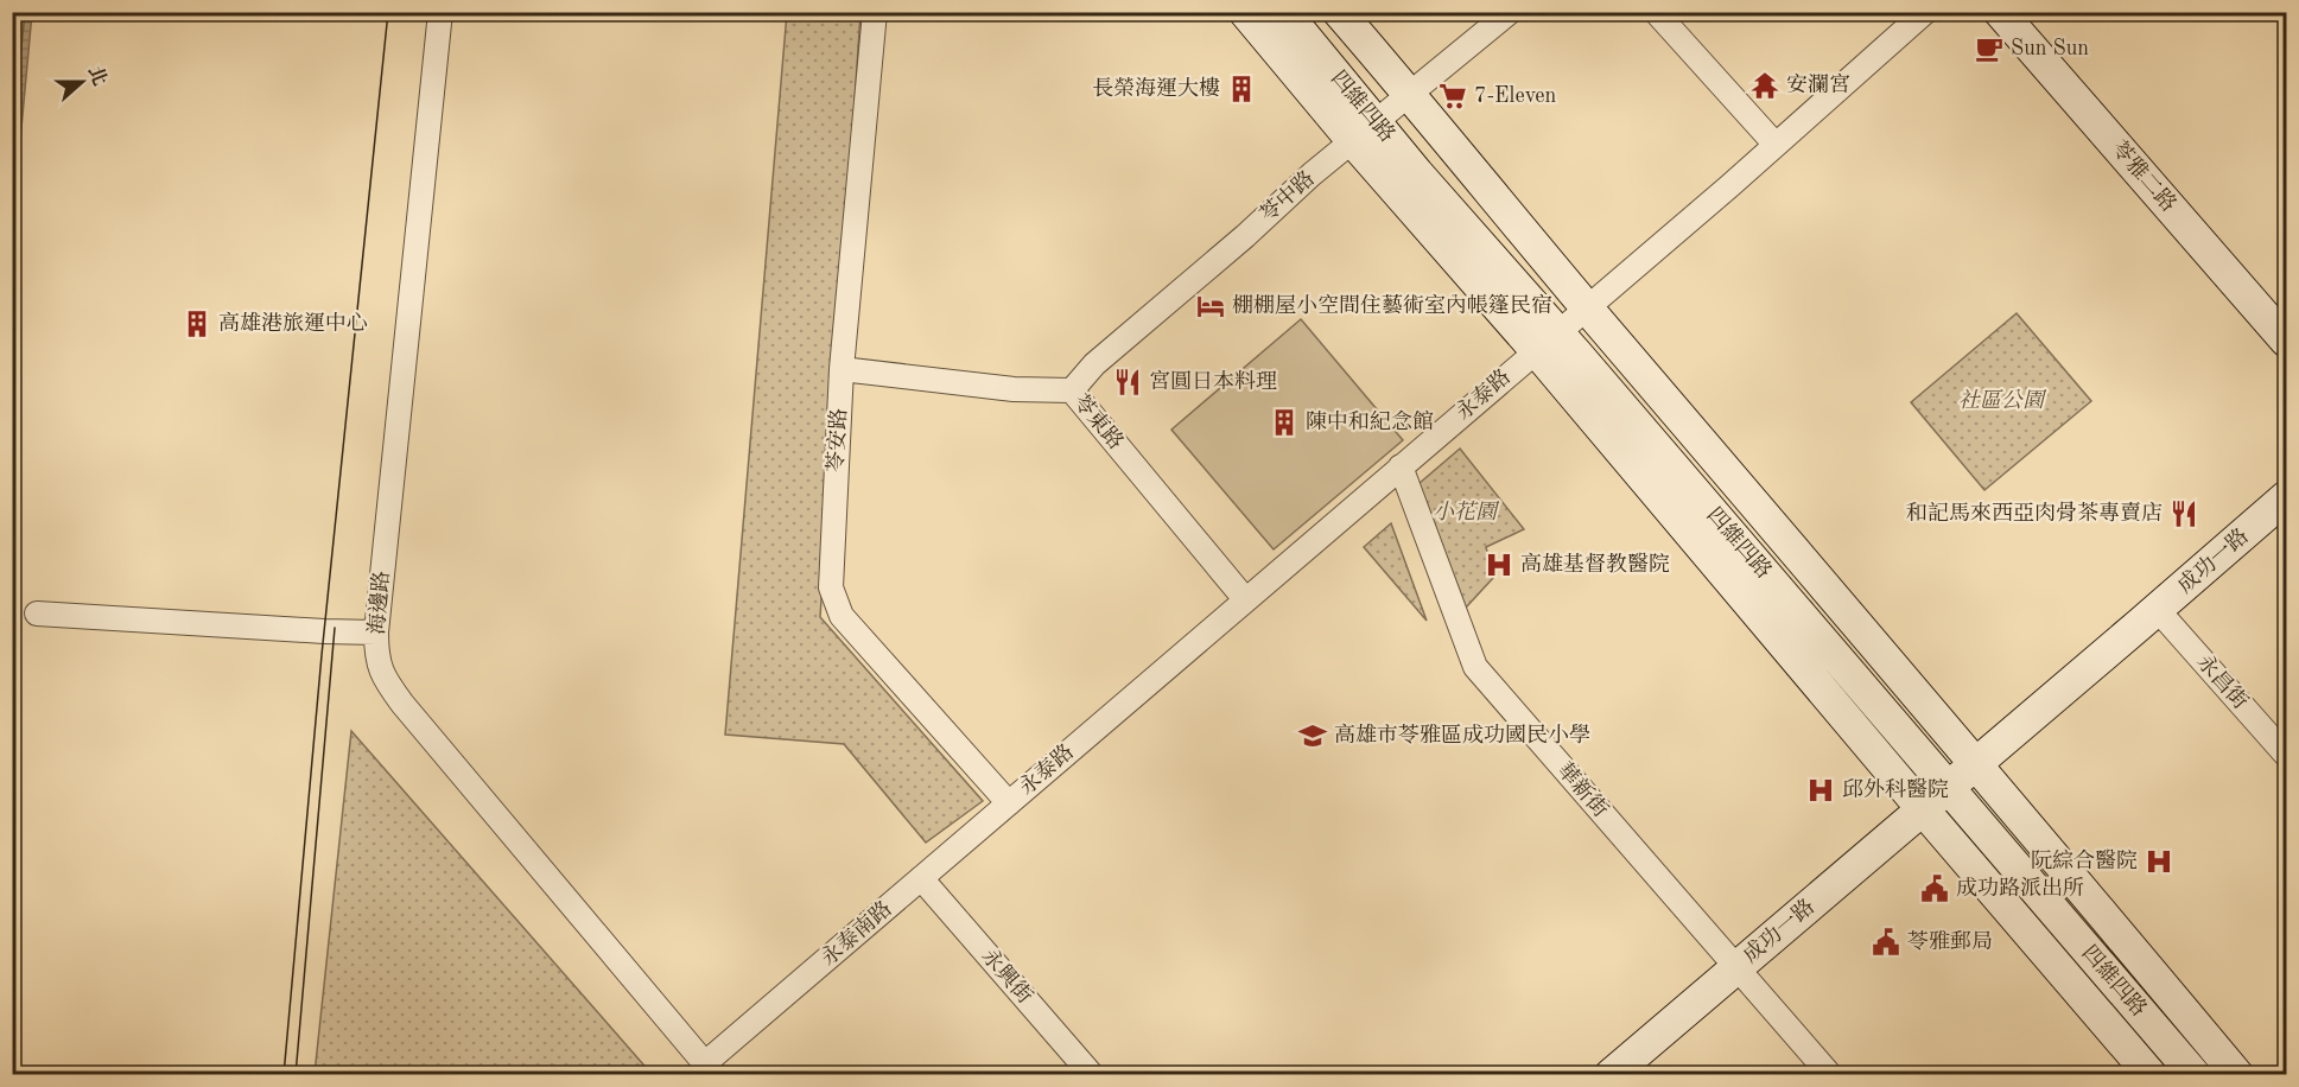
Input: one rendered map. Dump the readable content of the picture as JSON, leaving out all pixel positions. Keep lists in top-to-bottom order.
{
  "streets": {
    "street": [
      "四維四路",
      "苓雅二路",
      "苓中路",
      "永泰路",
      "苓東路",
      "苓安路",
      "成功一路",
      "海邊路",
      "永昌街",
      "華新街",
      "永泰南路",
      "永興街"
    ]
  },
  "crossings": [
    ["四維四路", "苓中路"],
    ["四維四路", "永泰路"],
    ["四維四路", "成功一路"],
    ["苓中路", "苓東路"],
    ["永泰路", "苓東路"],
    ["永泰路", "苓安路"],
    ["永泰路", "華新街"],
    ["永泰路", "永泰南路"],
    ["苓東路", "苓安路"],
    ["苓安路", "永泰南路"],
    ["成功一路", "永昌街"],
    ["成功一路", "華新街"],
    ["海邊路", "永泰南路"],
    ["永泰南路", "永興街"]
  ],
  "parks": ["社區公園", "小花園"],
  "places": {
    "cafe": ["Sun Sun"],
    "temple": ["安瀾宮"],
    "building": ["長榮海運大樓", "高雄港旅運中心", "陳中和紀念館"],
    "supermarket": ["7-Eleven"],
    "hotel": ["棚棚屋小空間住藝術室內帳篷民宿"],
    "restaurant": ["宮圓日本料理", "和記馬來西亞肉骨茶專賣店"],
    "hospital": ["高雄基督教醫院", "邱外科醫院", "阮綜合醫院"],
    "school or university": ["高雄市苓雅區成功國民小學"],
    "public building": ["成功路派出所", "苓雅郵局"]
  },
  "north": "right"
}
